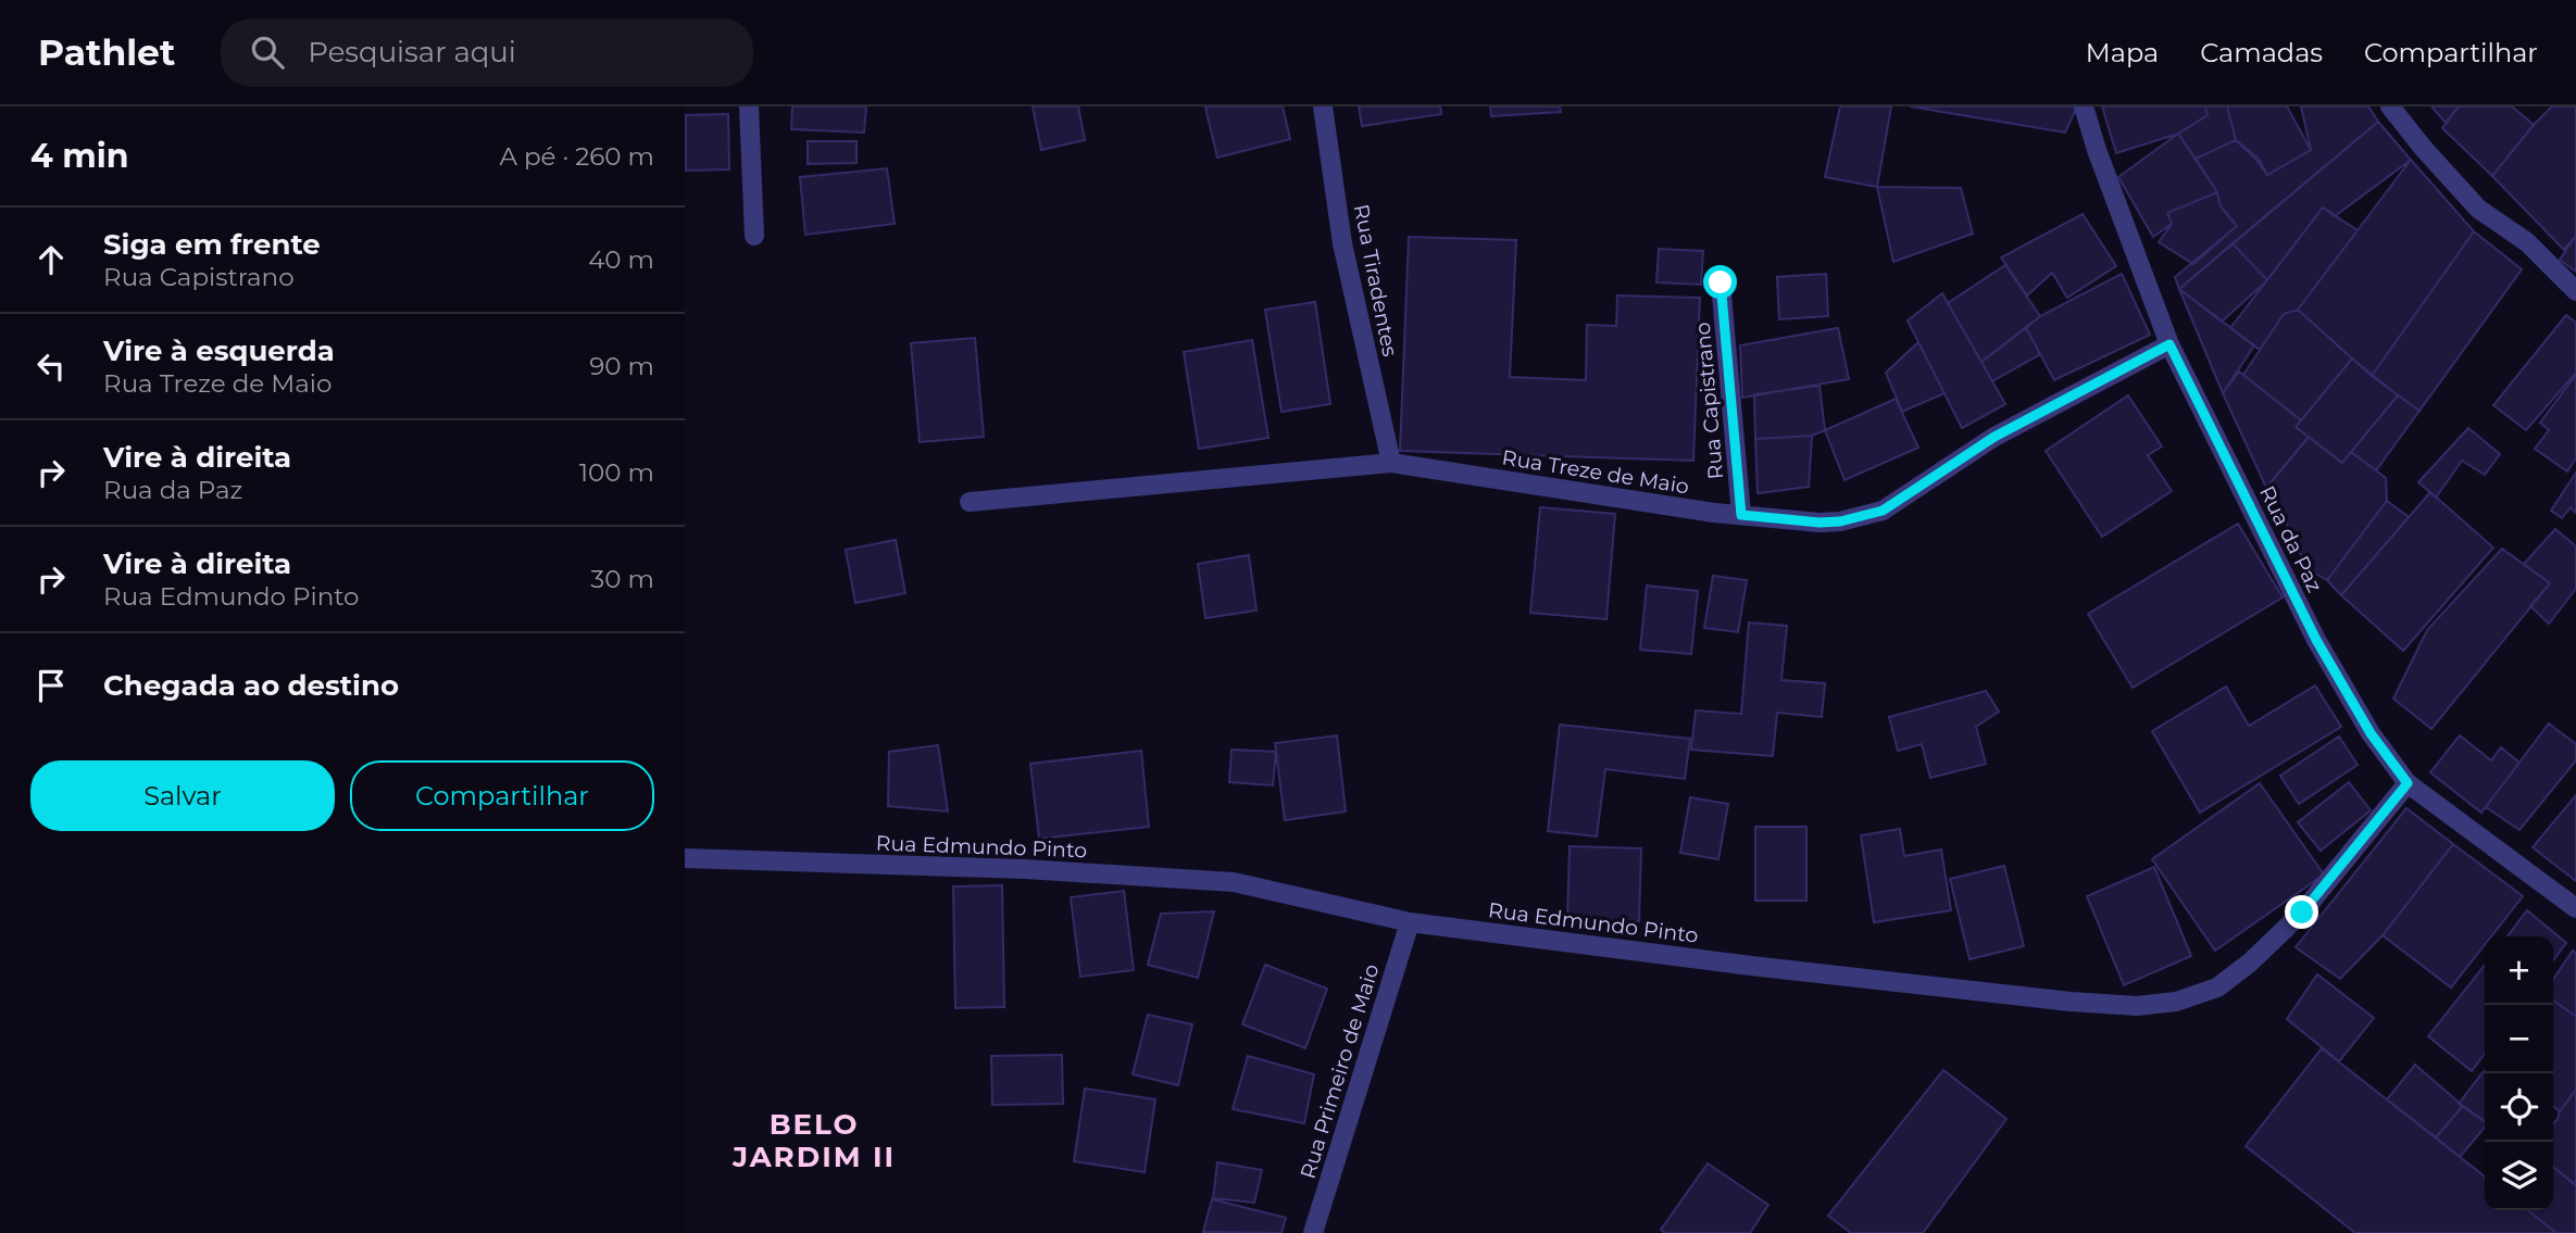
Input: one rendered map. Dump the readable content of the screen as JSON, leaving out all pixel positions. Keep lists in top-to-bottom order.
{
  "streets": {
    "street": [
      "Rua Tiradentes",
      "Rua Capistrano",
      "Rua Treze de Maio",
      "Rua da Paz",
      "Rua Edmundo Pinto",
      "Rua Primeiro de Maio"
    ]
  },
  "crossings": [
    ["Rua Tiradentes", "Rua Treze de Maio"],
    ["Rua Capistrano", "Rua Treze de Maio"],
    ["Rua Treze de Maio", "Rua da Paz"],
    ["Rua da Paz", "Rua Edmundo Pinto"],
    ["Rua Edmundo Pinto", "Rua Primeiro de Maio"]
  ],
  "districts": ["BELO JARDIM II"],
  "page": {
    "header": "Pathlet",
    "search": "Pesquisar aqui",
    "nav": ["Mapa", "Camadas", "Compartilhar"],
    "heading": ["4 min", "A pé · 260 m"],
    "list": [
      ["Siga em frente", "Rua Capistrano", "40 m"],
      ["Vire à esquerda", "Rua Treze de Maio", "90 m"],
      ["Vire à direita", "Rua da Paz", "100 m"],
      ["Vire à direita", "Rua Edmundo Pinto", "30 m"],
      "Chegada ao destino"
    ],
    "buttons": ["Salvar", "Compartilhar"],
    "map_buttons": ["+", "−"]
  }
}
